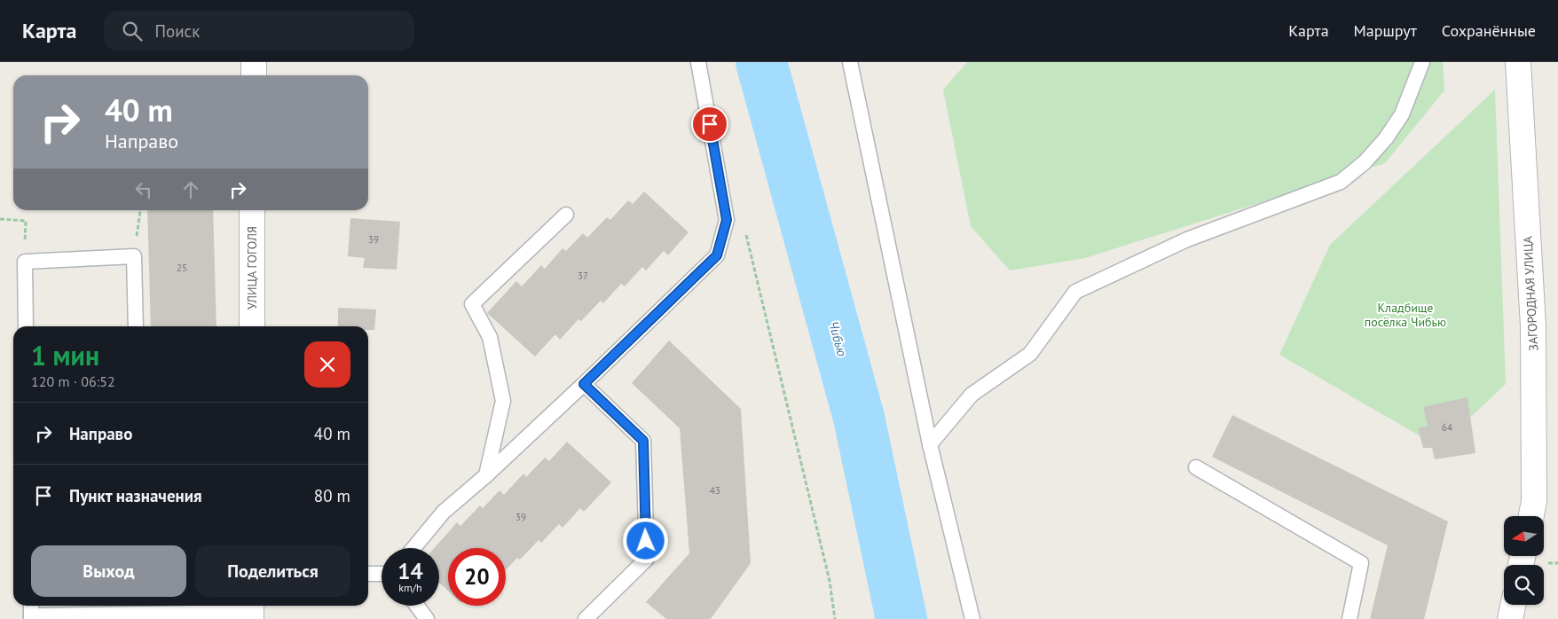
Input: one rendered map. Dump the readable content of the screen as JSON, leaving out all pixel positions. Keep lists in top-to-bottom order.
{
  "streets": {
    "main road": ["УЛИЦА ГОГОЛЯ", "ЗАГОРОДНАЯ УЛИЦА"]
  },
  "water": ["Чибью"],
  "parks": ["Кладбище посёлка Чибью"],
  "house_numbers": [
    "39",
    "25",
    "37",
    "64",
    "43",
    "39"
  ],
  "north": "left",
  "page": {
    "header": "Карта",
    "search": "Поиск",
    "nav": ["Карта", "Маршрут", "Сохранённые"],
    "turn": ["40 m", "Направо"],
    "heading": ["1 мин", "120 m · 06:52"],
    "list": [
      {
        "name": "Направо",
        "value": "40 m"
      },
      {
        "name": "Пункт назначения",
        "value": "80 m"
      }
    ],
    "buttons": ["Выход", "Поделиться"],
    "speed": "14 km/h",
    "limit": "20"
  }
}
